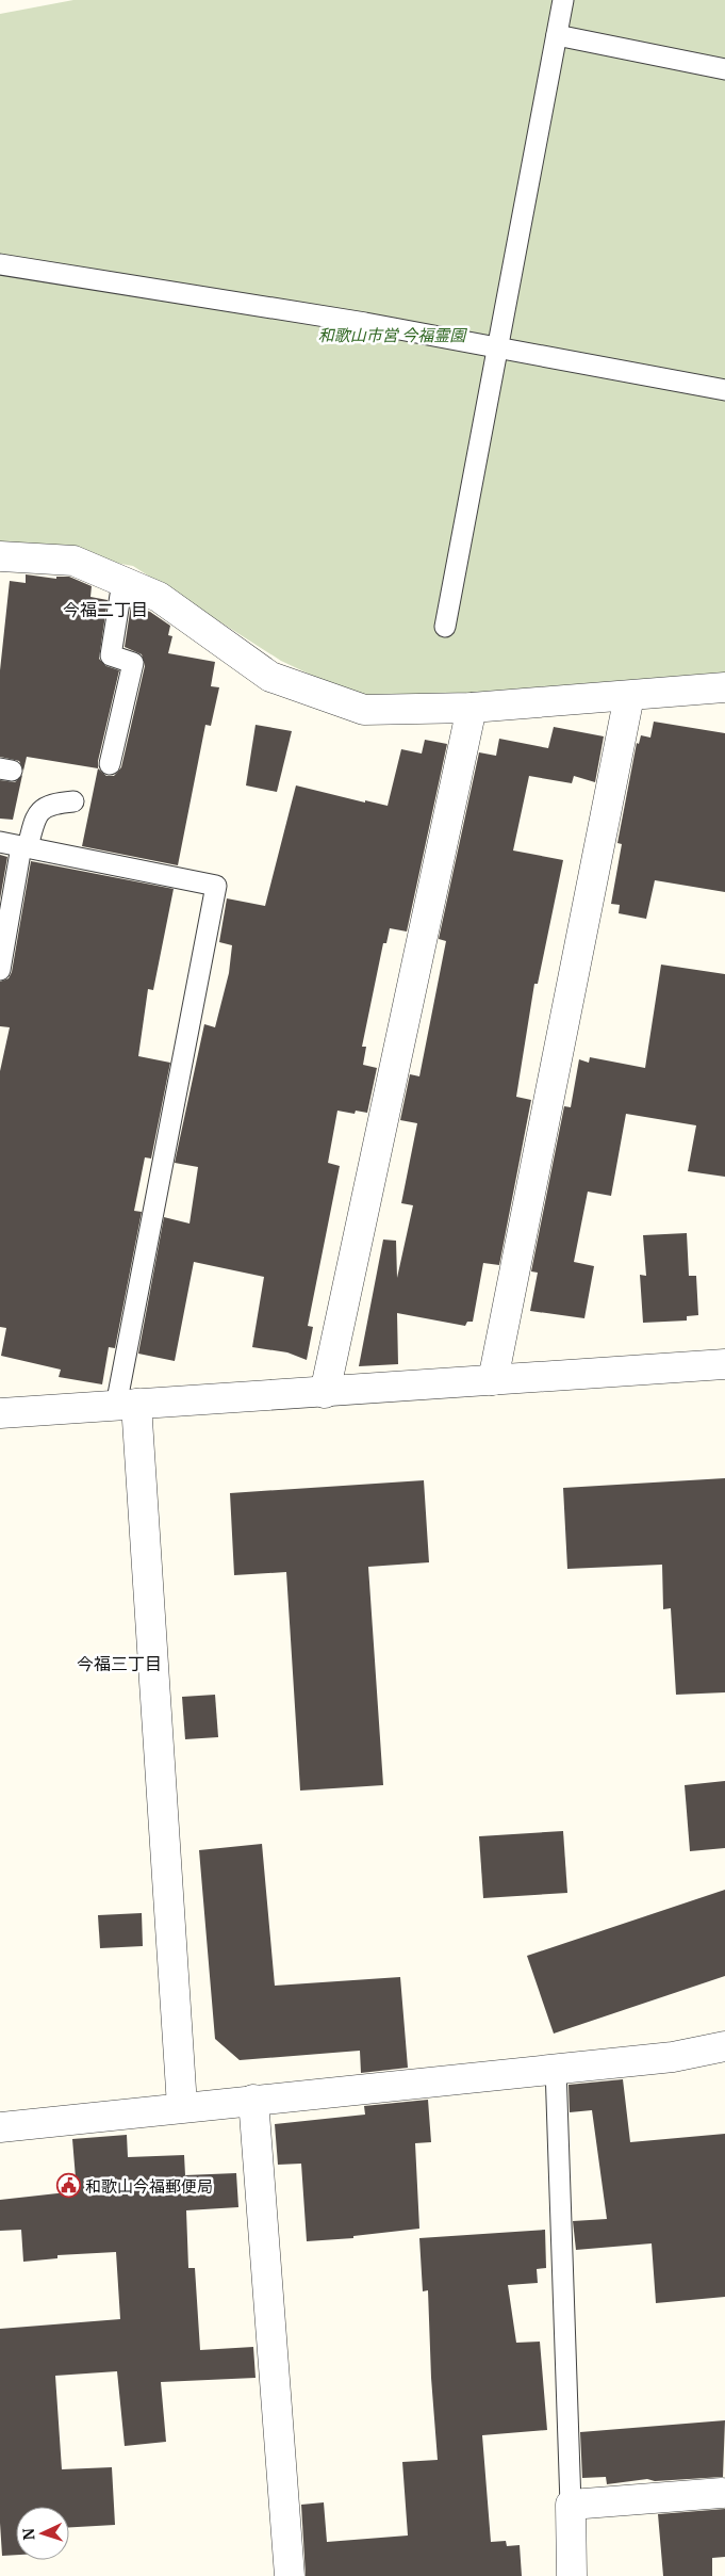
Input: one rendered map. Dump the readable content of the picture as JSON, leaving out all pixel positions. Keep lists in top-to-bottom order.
{
  "districts": ["今福二丁目", "今福三丁目"],
  "parks": ["和歌山市営 今福霊園"],
  "places": {
    "public building": ["和歌山今福郵便局"]
  },
  "north": "left"
}
